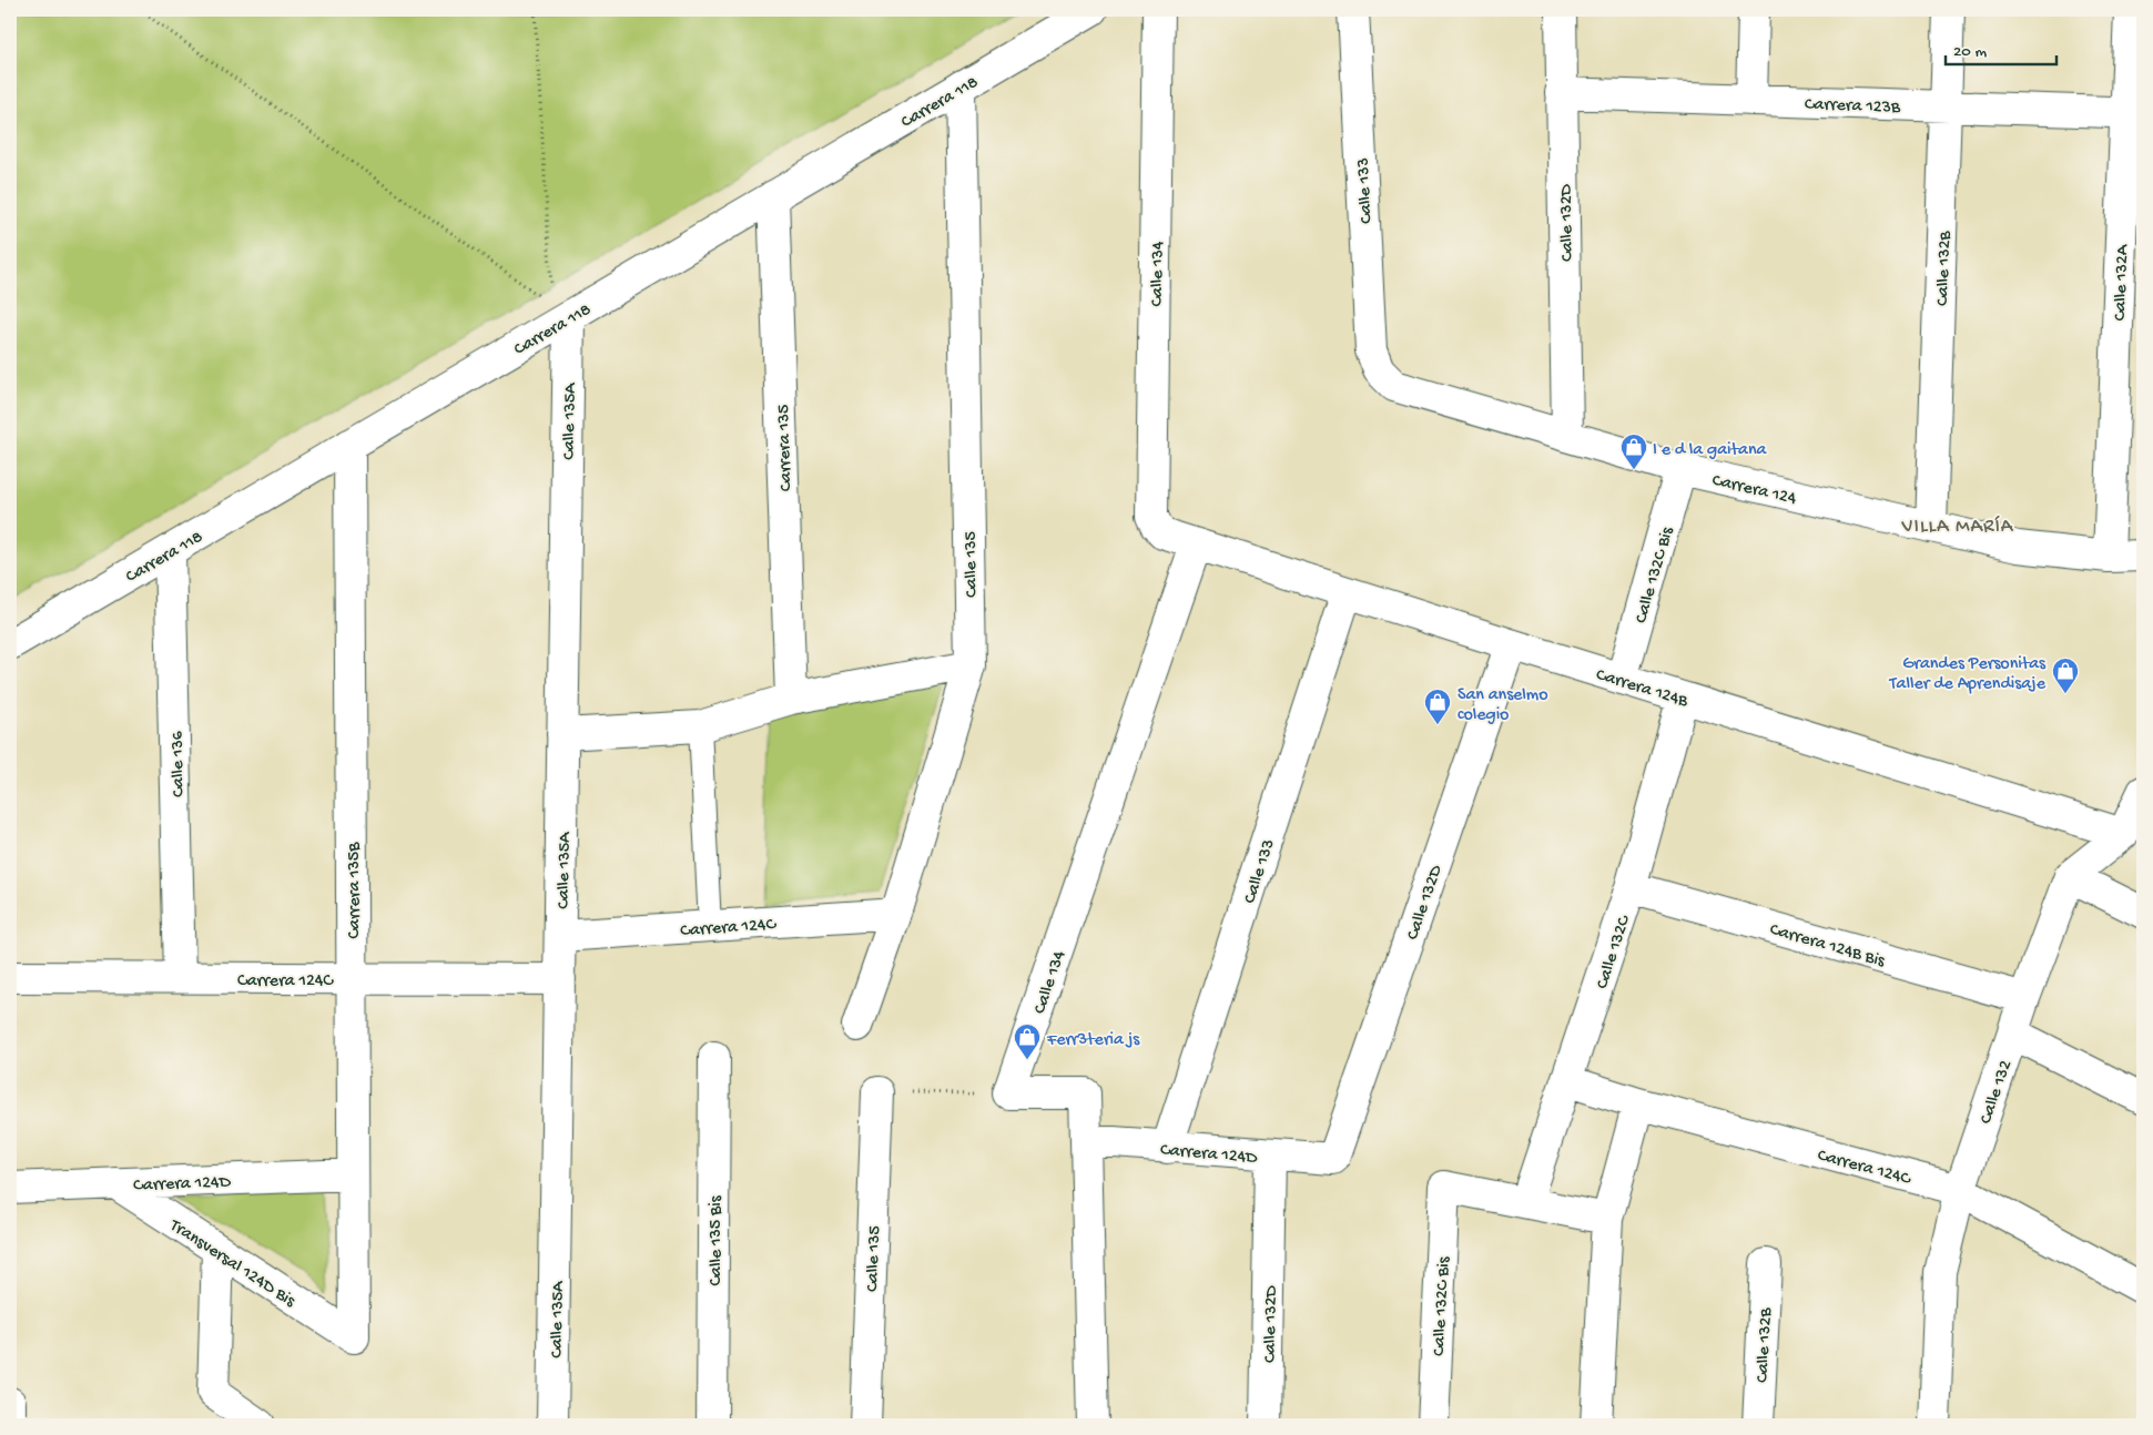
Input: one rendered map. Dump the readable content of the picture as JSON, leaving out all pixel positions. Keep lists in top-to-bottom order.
{
  "streets": {
    "street": [
      "Carrera 118",
      "Carrera 123B",
      "Calle 133",
      "Calle 132D",
      "Calle 132B",
      "Calle 134",
      "Calle 132A",
      "Calle 135A",
      "Carrera 135",
      "Carrera 124",
      "Calle 135",
      "Calle 132C Bis",
      "Carrera 124B",
      "Calle 136",
      "Carrera 135B",
      "Carrera 124C",
      "Carrera 124B Bis",
      "Calle 132C",
      "Calle 132",
      "Carrera 124D",
      "Calle 135 Bis",
      "Transversal 124D Bis"
    ]
  },
  "crossings": [
    ["Carrera 118", "Calle 135A"],
    ["Carrera 118", "Carrera 135"],
    ["Carrera 118", "Calle 135"],
    ["Carrera 118", "Calle 136"],
    ["Carrera 118", "Carrera 135B"],
    ["Carrera 123B", "Calle 132D"],
    ["Carrera 123B", "Calle 132B"],
    ["Carrera 123B", "Calle 132A"],
    ["Calle 133", "Carrera 124"],
    ["Calle 133", "Carrera 124B"],
    ["Calle 133", "Carrera 124D"],
    ["Calle 132D", "Carrera 124"],
    ["Calle 132D", "Carrera 124B"],
    ["Calle 132D", "Carrera 124D"],
    ["Calle 132B", "Carrera 124"],
    ["Calle 134", "Carrera 124B"],
    ["Calle 132A", "Carrera 124"],
    ["Calle 135A", "Carrera 124C"],
    ["Carrera 124", "Calle 132C Bis"],
    ["Calle 135", "Carrera 124C"],
    ["Calle 132C Bis", "Carrera 124B"],
    ["Calle 132C Bis", "Calle 132C"],
    ["Carrera 124B", "Calle 132C"],
    ["Calle 136", "Carrera 124C"],
    ["Carrera 135B", "Carrera 124C"],
    ["Carrera 135B", "Carrera 124D"],
    ["Carrera 135B", "Transversal 124D Bis"],
    ["Carrera 124C", "Calle 132C"],
    ["Carrera 124C", "Calle 132"],
    ["Carrera 124B Bis", "Calle 132C"],
    ["Carrera 124B Bis", "Calle 132"],
    ["Carrera 124D", "Transversal 124D Bis"]
  ],
  "districts": ["VILLA MARÍA"],
  "places": {
    "shop": [
      "I e d la gaitana",
      "Grandes Personitas Taller de Aprendisaje",
      "San anselmo colegio",
      "Ferr3teria js"
    ]
  },
  "scale_bar": "20 m"
}
